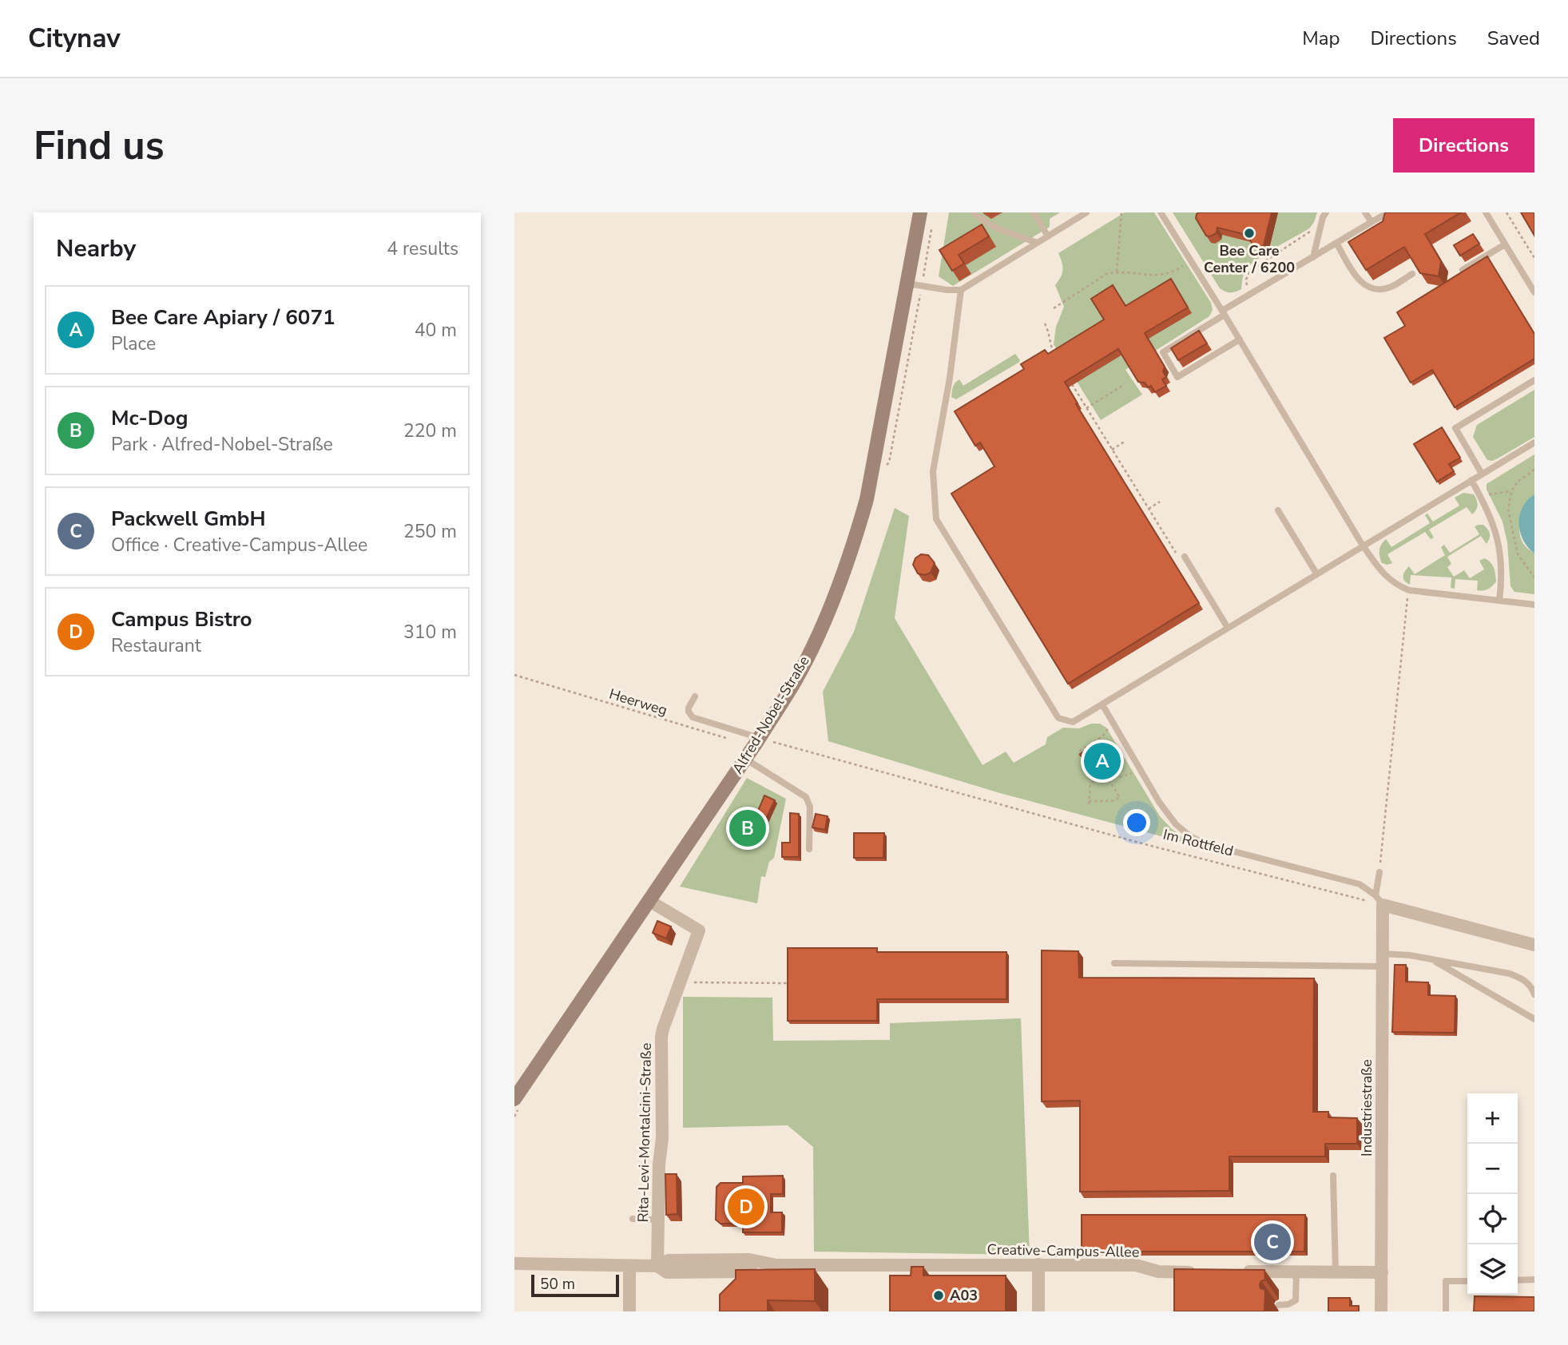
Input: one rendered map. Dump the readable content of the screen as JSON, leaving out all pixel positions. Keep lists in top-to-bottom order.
{
  "streets": {
    "street": [
      "Alfred-Nobel-Straße",
      "Industriestraße",
      "Rita-Levi-Montalcini-Straße",
      "Creative-Campus-Allee"
    ],
    "path": ["Heerweg", "Im Rottfeld"]
  },
  "crossings": [
    ["Alfred-Nobel-Straße", "Im Rottfeld"],
    ["Alfred-Nobel-Straße", "Rita-Levi-Montalcini-Straße"],
    ["Im Rottfeld", "Industriestraße"],
    ["Rita-Levi-Montalcini-Straße", "Creative-Campus-Allee"]
  ],
  "places": ["Bee Care Center / 6200", "A03"],
  "scale_bar": "50 m",
  "page": {
    "header": "Citynav",
    "nav": ["Map", "Directions", "Saved"],
    "buttons": "Directions",
    "title": "Find us",
    "heading": ["Nearby", "4 results"],
    "list": [
      {
        "mark": "A",
        "name": "Bee Care Apiary / 6071",
        "note": "Place",
        "value": "40 m"
      },
      {
        "mark": "B",
        "name": "Mc-Dog",
        "note": "Park · Alfred-Nobel-Straße",
        "value": "220 m"
      },
      {
        "mark": "C",
        "name": "Packwell GmbH",
        "note": "Office · Creative-Campus-Allee",
        "value": "250 m"
      },
      {
        "mark": "D",
        "name": "Campus Bistro",
        "note": "Restaurant",
        "value": "310 m"
      }
    ],
    "pins": [
      "A",
      "B",
      "D",
      "C"
    ],
    "map_buttons": ["+", "−"],
    "scale": "50 m"
  }
}
